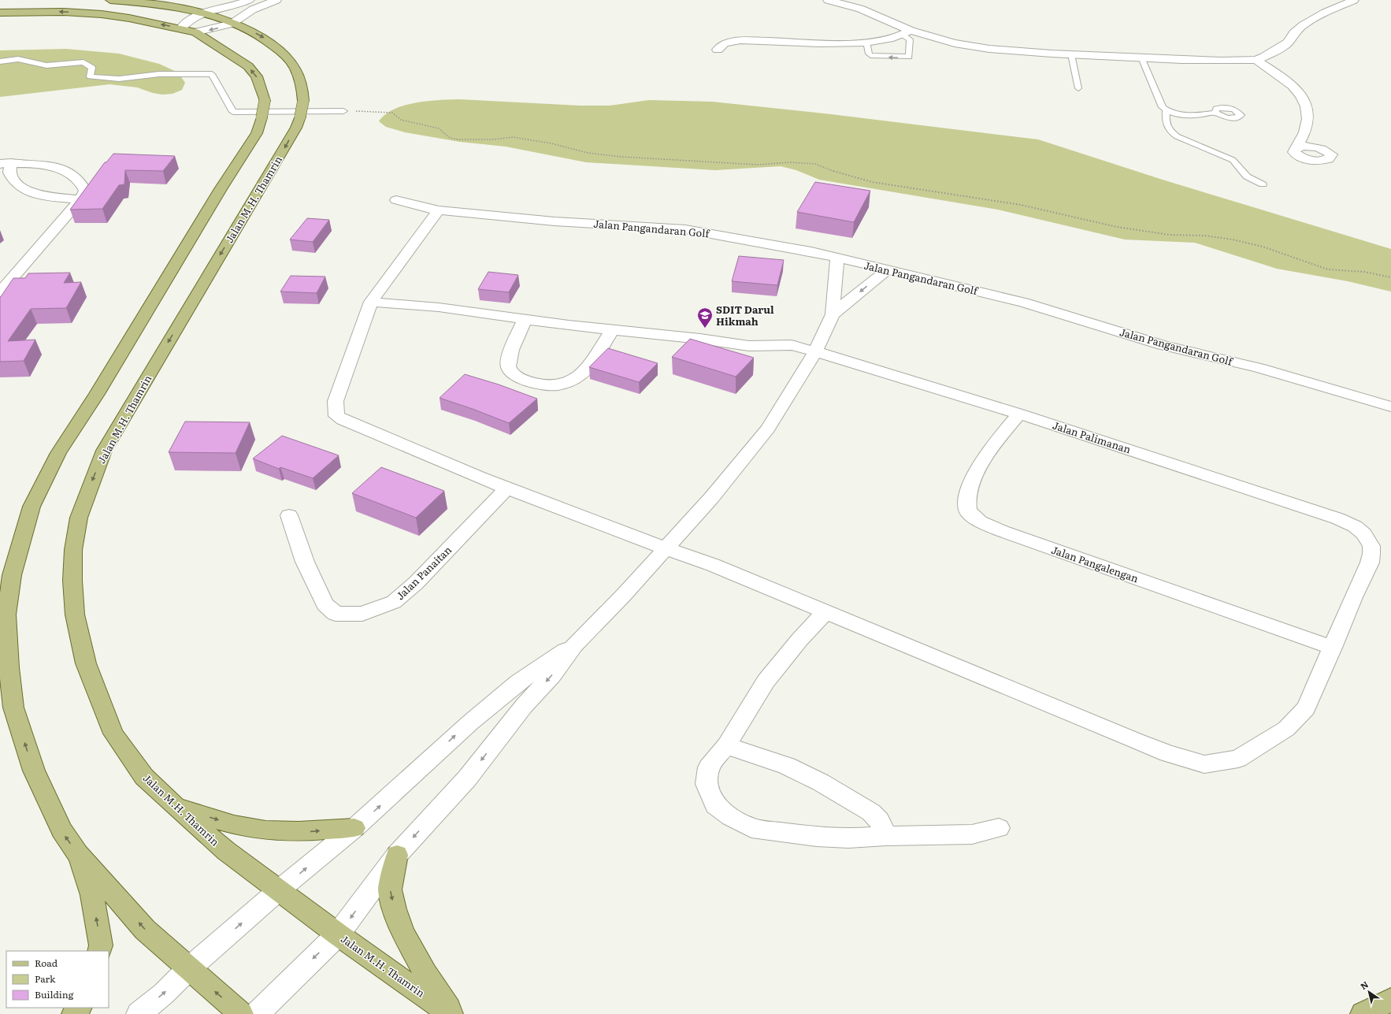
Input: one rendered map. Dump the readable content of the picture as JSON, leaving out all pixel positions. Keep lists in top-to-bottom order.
{
  "streets": {
    "main road": ["Jalan M.H. Thamrin"],
    "street": [
      "Jalan Pangandaran Golf",
      "Jalan Palimanan",
      "Jalan Pangalengan",
      "Jalan Panaitan"
    ]
  },
  "crossings": [
    ["Jalan Palimanan", "Jalan Pangalengan"]
  ],
  "one_way": ["Jalan M.H. Thamrin"],
  "places": {
    "school or university": ["SDIT Darul Hikmah"]
  },
  "legend": ["Road", "Park", "Building"],
  "north": "top left"
}
